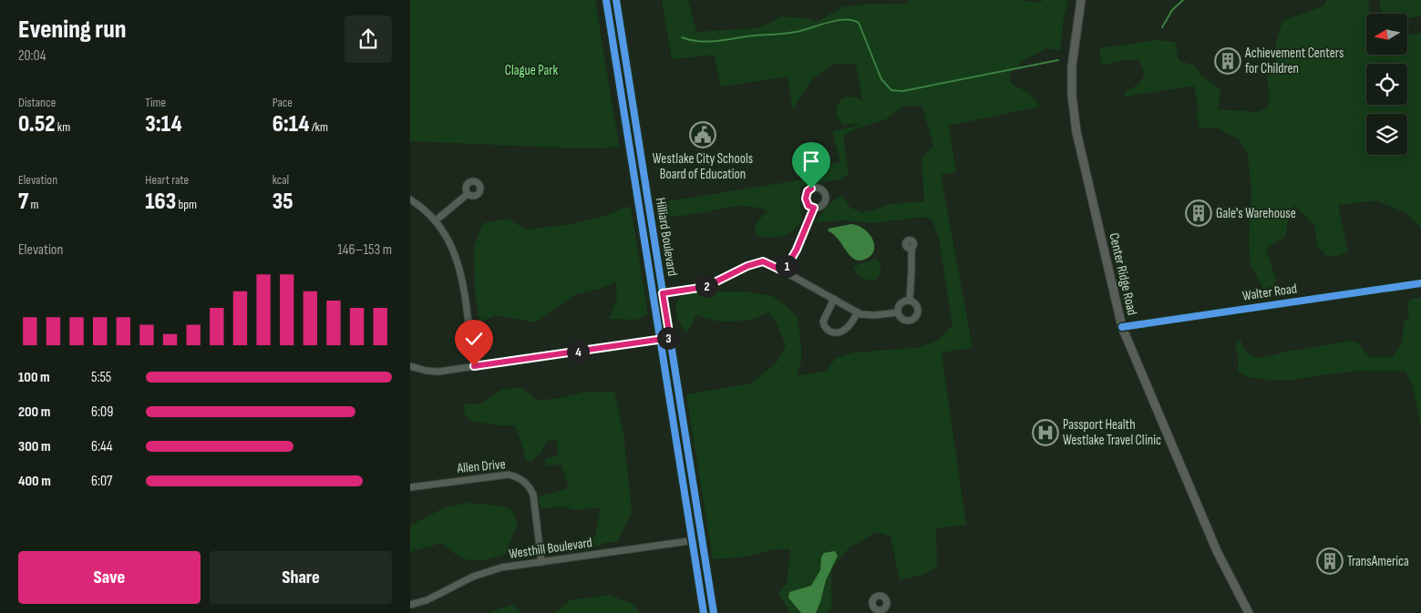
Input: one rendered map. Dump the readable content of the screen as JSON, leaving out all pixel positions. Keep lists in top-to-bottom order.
{
  "streets": {
    "main road": ["Hilliard Boulevard", "Center Ridge Road"],
    "street": ["Walter Road", "Allen Drive", "Westhill Boulevard"]
  },
  "crossings": [
    ["Hilliard Boulevard", "Westhill Boulevard"],
    ["Center Ridge Road", "Walter Road"],
    ["Allen Drive", "Westhill Boulevard"]
  ],
  "parks": ["Clague Park"],
  "places": {
    "building": ["Achievement Centers for Children", "Gale's Warehouse", "TransAmerica"],
    "public building": ["Westlake City Schools Board of Education"],
    "hospital": ["Passport Health Westlake Travel Clinic"]
  },
  "north": "left",
  "page": {
    "heading": ["Evening run", "20:04"],
    "stats": [
      ["Distance", "0.52 km"],
      ["Time", "3:14"],
      ["Pace", "6:14 /km"],
      ["Elevation", "7 m"],
      ["Heart rate", "163 bpm"],
      ["kcal", "35"]
    ],
    "chart": ["Elevation", "146–153 m"],
    "pins": [
      "1",
      "2",
      "3",
      "4"
    ],
    "list": [
      {
        "name": "100 m",
        "note": "5:55"
      },
      {
        "name": "200 m",
        "note": "6:09"
      },
      {
        "name": "300 m",
        "note": "6:44"
      },
      {
        "name": "400 m",
        "note": "6:07"
      }
    ],
    "buttons": ["Save", "Share"]
  }
}
